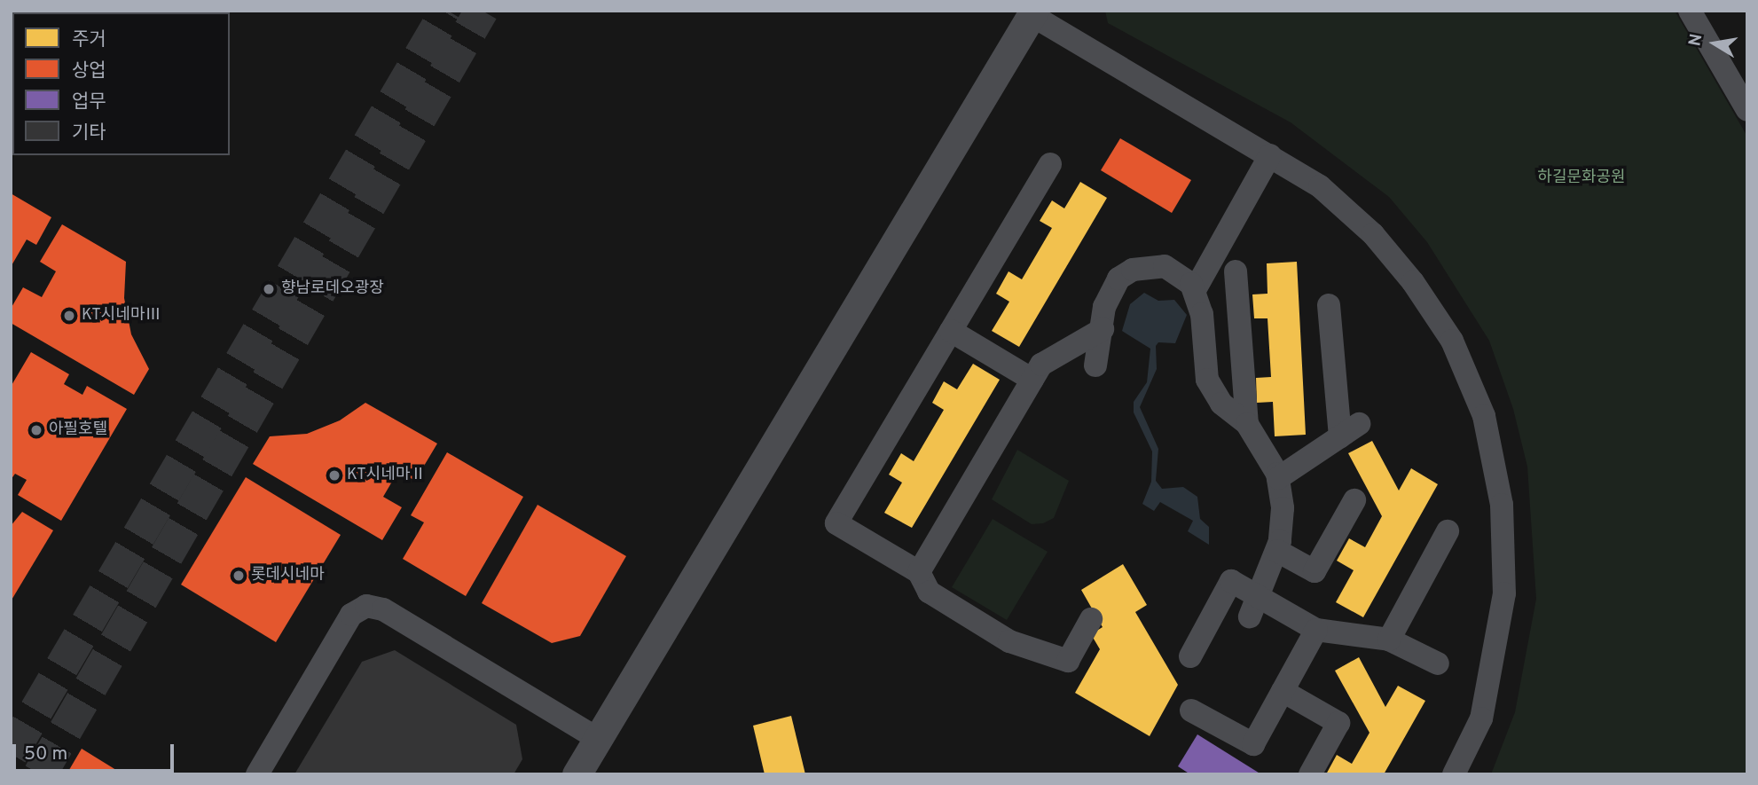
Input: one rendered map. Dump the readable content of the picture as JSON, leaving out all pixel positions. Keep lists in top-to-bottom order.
{
  "parks": ["하길문화공원"],
  "places": [
    "향남로데오광장",
    "KT시네마Ⅲ",
    "아필호텔",
    "KT시네마Ⅱ",
    "롯데시네마"
  ],
  "legend": [
    "주거",
    "상업",
    "업무",
    "기타"
  ],
  "scale_bar": "50 m",
  "north": "left"
}
